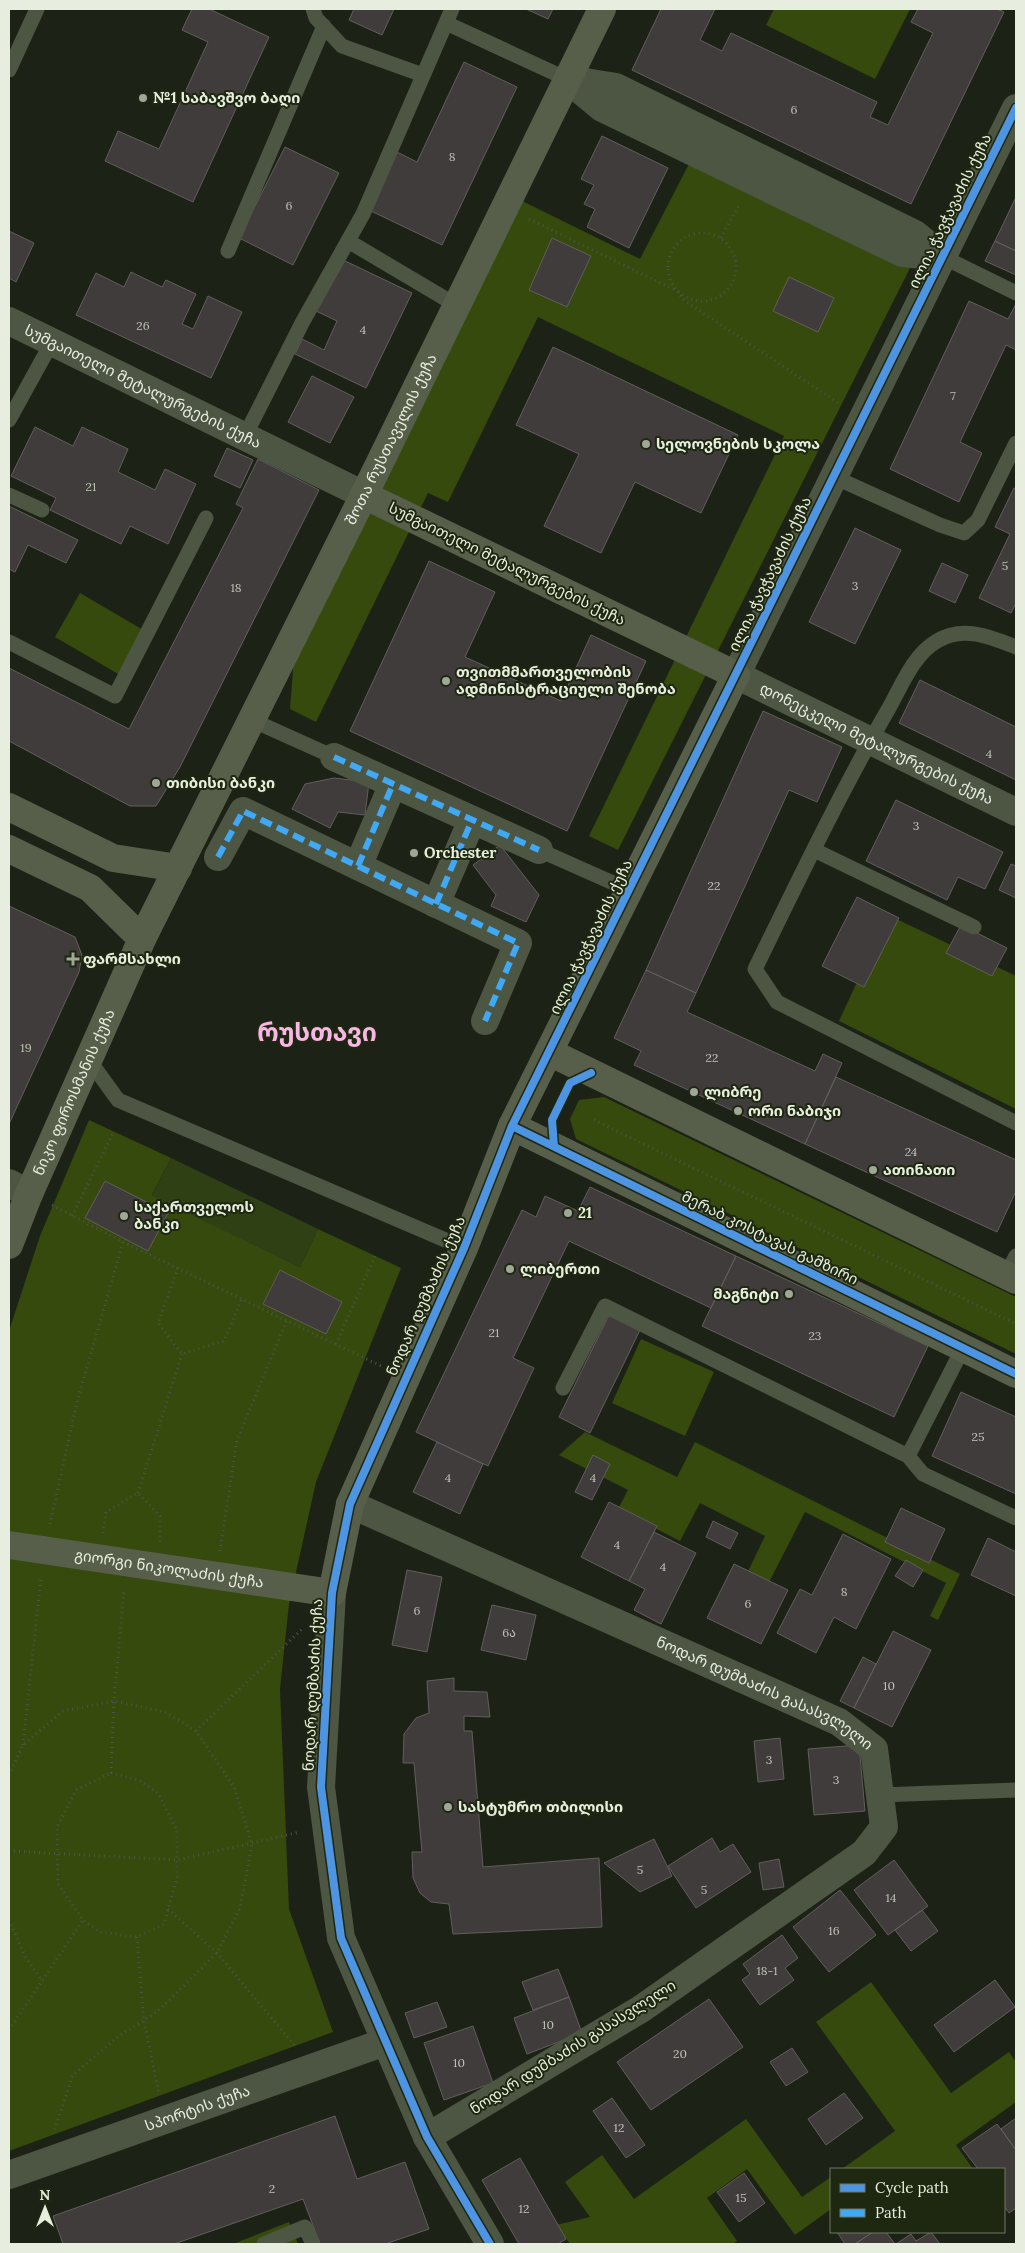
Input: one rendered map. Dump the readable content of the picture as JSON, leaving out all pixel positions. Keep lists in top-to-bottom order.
{
  "streets": {
    "street": [
      "ილია ჭავჭავაძის ქუჩა",
      "სუმგაითელი მეტალურგების ქუჩა",
      "შოთა რუსთაველის ქუჩა",
      "დონეცკელი მეტალურგების ქუჩა",
      "ნიკო ფიროსმანის ქუჩა",
      "მერაბ კოსტავას გამზირი",
      "ნოდარ დუმბაძის ქუჩა",
      "გიორგი ნიკოლაძის ქუჩა",
      "ნოდარ დუმბაძის გასასვლელი",
      "სპორტის ქუჩა"
    ]
  },
  "crossings": [
    ["ილია ჭავჭავაძის ქუჩა", "სუმგაითელი მეტალურგების ქუჩა"],
    ["ილია ჭავჭავაძის ქუჩა", "დონეცკელი მეტალურგების ქუჩა"],
    ["ილია ჭავჭავაძის ქუჩა", "მერაბ კოსტავას გამზირი"],
    ["ილია ჭავჭავაძის ქუჩა", "ნოდარ დუმბაძის ქუჩა"],
    ["სუმგაითელი მეტალურგების ქუჩა", "შოთა რუსთაველის ქუჩა"],
    ["სუმგაითელი მეტალურგების ქუჩა", "დონეცკელი მეტალურგების ქუჩა"],
    ["შოთა რუსთაველის ქუჩა", "ნიკო ფიროსმანის ქუჩა"],
    ["მერაბ კოსტავას გამზირი", "ნოდარ დუმბაძის ქუჩა"],
    ["ნოდარ დუმბაძის ქუჩა", "გიორგი ნიკოლაძის ქუჩა"],
    ["ნოდარ დუმბაძის ქუჩა", "ნოდარ დუმბაძის გასასვლელი"],
    ["ნოდარ დუმბაძის ქუჩა", "სპორტის ქუჩა"]
  ],
  "districts": ["რუსთავი"],
  "places": {
    "other": [
      "№1 საბავშვო ბაღი",
      "სელოვნების სკოლა",
      "თვითმმართველობის ადმინისტრაციული შენობა",
      "თიბისი ბანკი",
      "Orchester",
      "ლიბრე",
      "ორი ნაბიჯი",
      "ათინათი",
      "21",
      "საქართველოს ბანკი",
      "ლიბერთი",
      "მაგნიტი",
      "სასტუმრო თბილისი"
    ],
    "health": ["ფარმსახლი"]
  },
  "house_numbers": [
    "6",
    "8",
    "6",
    "26",
    "4",
    "7",
    "21",
    "5",
    "3",
    "18",
    "4",
    "3",
    "22",
    "19",
    "22",
    "24",
    "21",
    "23",
    "25",
    "4",
    "4",
    "4",
    "4",
    "8",
    "6",
    "6",
    "6ა",
    "10",
    "3",
    "3",
    "5",
    "5",
    "14",
    "16",
    "18-1",
    "10",
    "20",
    "10",
    "12",
    "2",
    "15",
    "12"
  ],
  "legend": ["Cycle path", "Path"],
  "north": "top"
}
